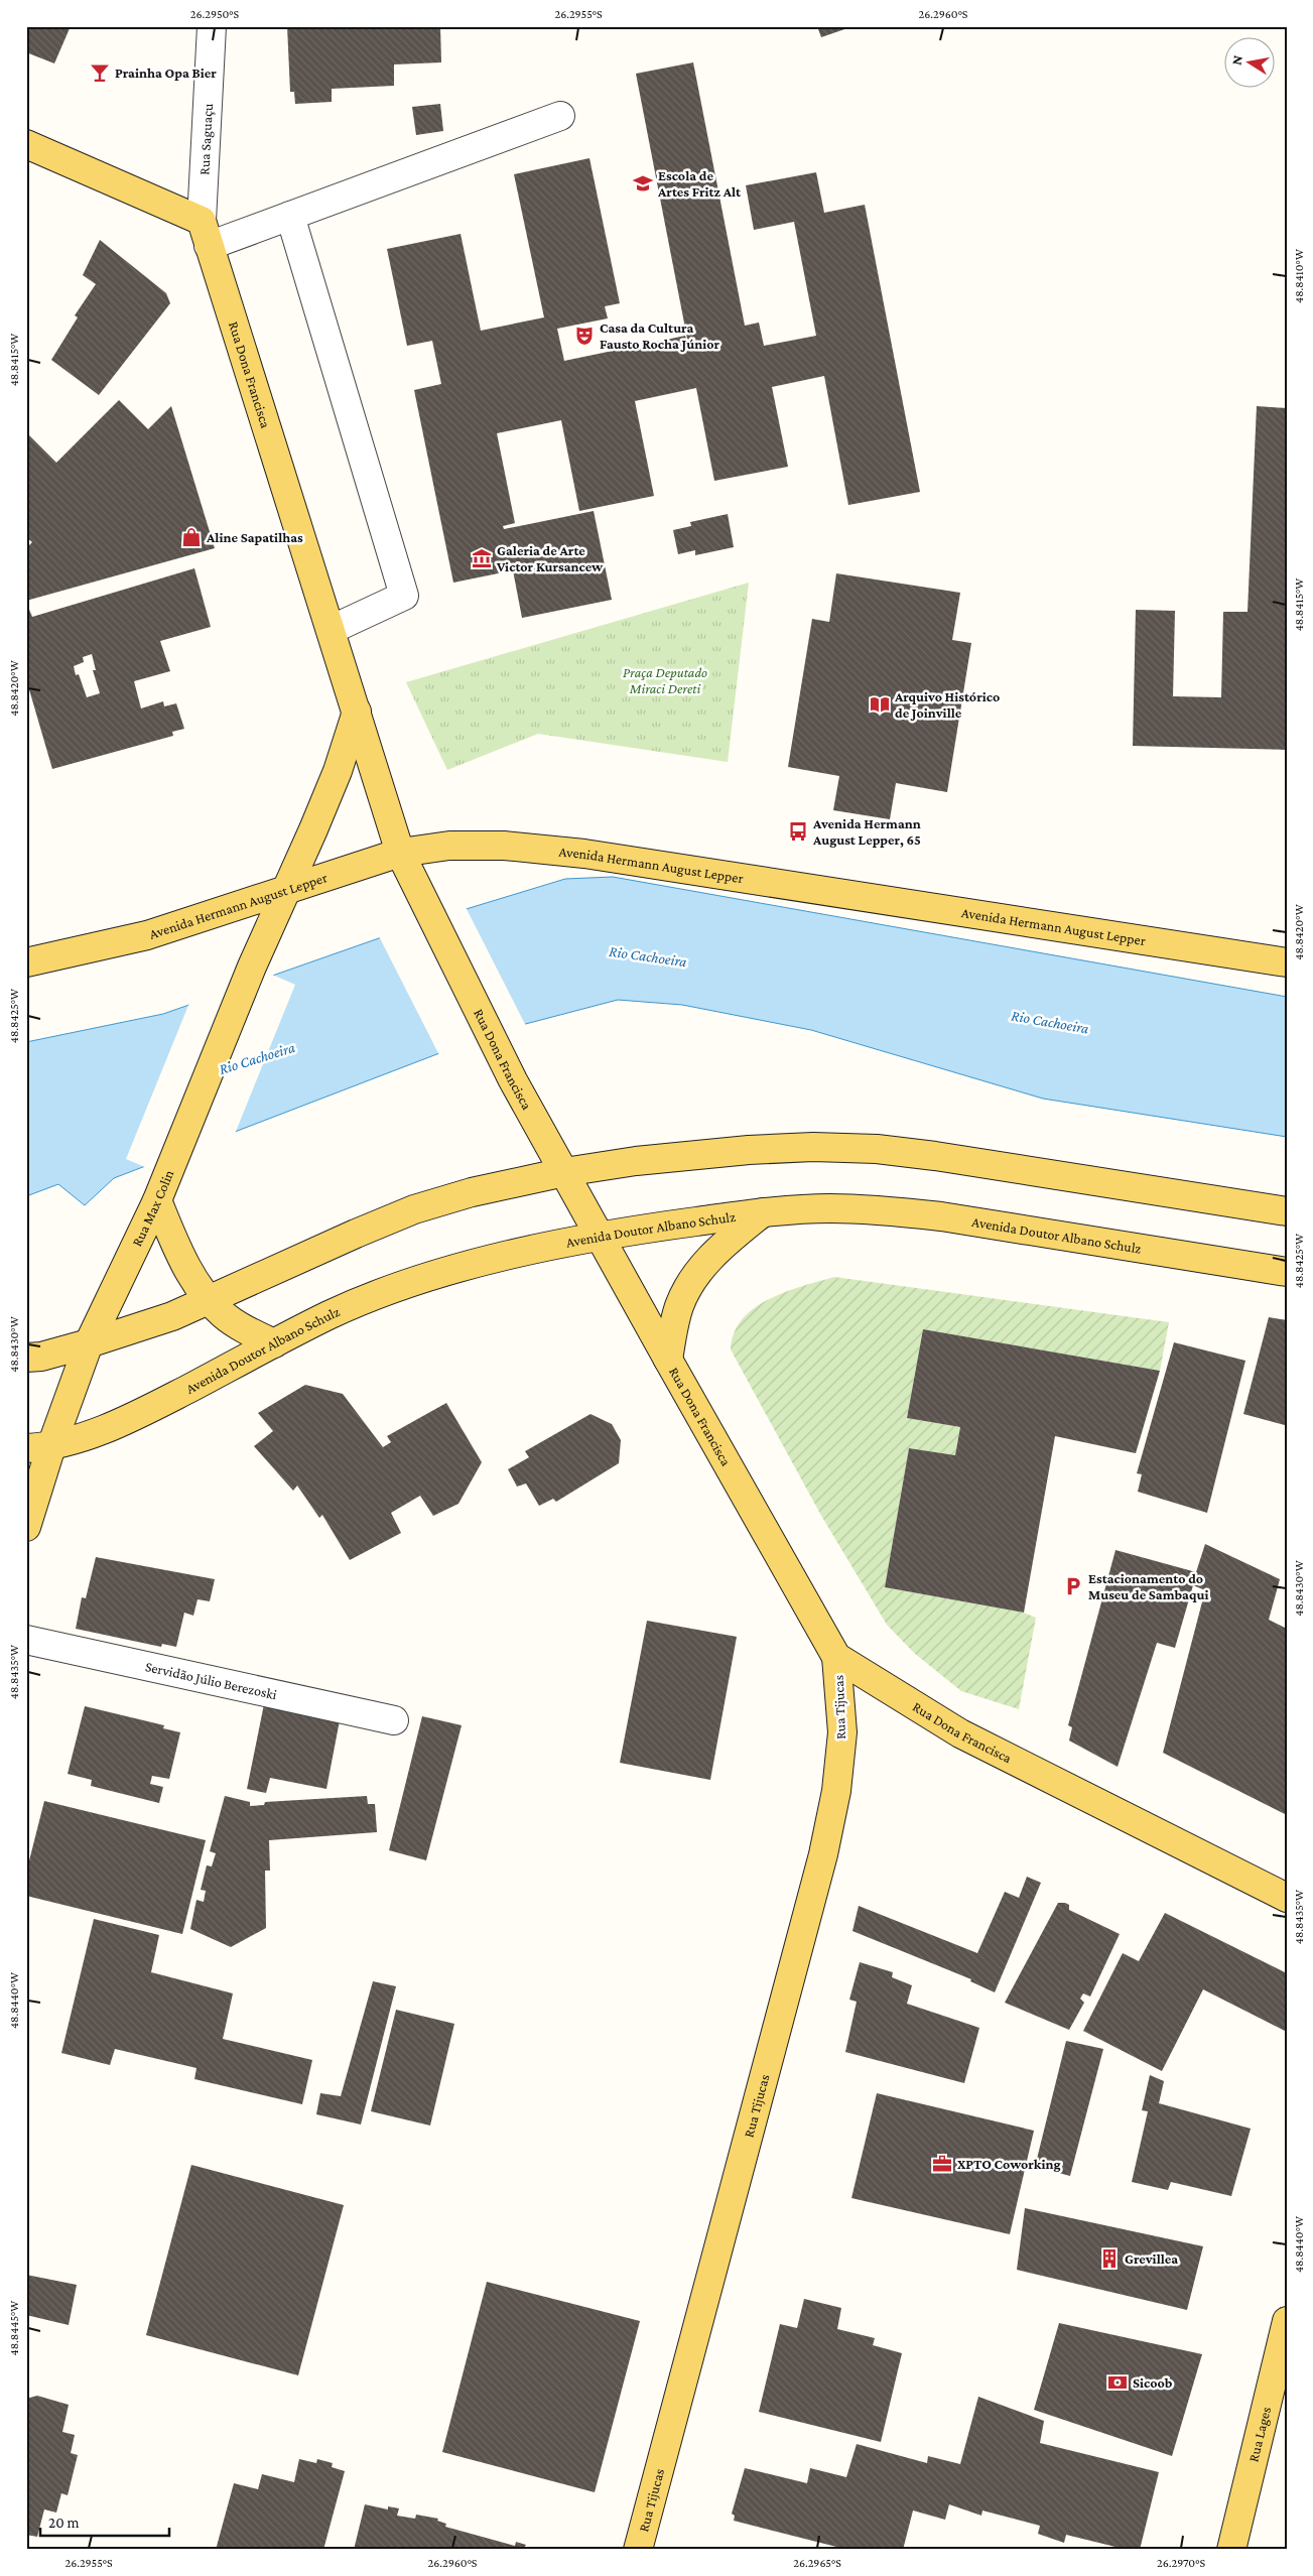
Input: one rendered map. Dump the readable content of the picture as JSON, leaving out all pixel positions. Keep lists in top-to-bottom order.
{
  "streets": {
    "main road": [
      "Rua Dona Francisca",
      "Avenida Hermann August Lepper",
      "Rua Max Colin",
      "Avenida Doutor Albano Schulz",
      "Rua Tijucas",
      "Rua Lages"
    ],
    "street": ["Rua Saguaçu", "Servidão Júlio Berezoski"]
  },
  "crossings": [
    ["Rua Saguaçu", "Rua Dona Francisca"],
    ["Rua Dona Francisca", "Avenida Hermann August Lepper"],
    ["Rua Dona Francisca", "Avenida Doutor Albano Schulz"],
    ["Rua Dona Francisca", "Rua Tijucas"],
    ["Avenida Hermann August Lepper", "Rua Max Colin"],
    ["Rua Max Colin", "Avenida Doutor Albano Schulz"]
  ],
  "water": ["Rio Cachoeira"],
  "parks": ["Praça Deputado Miraci Dereti"],
  "places": {
    "bar": ["Prainha Opa Bier"],
    "school or university": ["Escola de Artes Fritz Alt"],
    "theatre": ["Casa da Cultura Fausto Rocha Júnior"],
    "shop": ["Aline Sapatilhas"],
    "museum": ["Galeria de Arte Victor Kursancew"],
    "library": ["Arquivo Histórico de Joinville"],
    "bus stop": ["Avenida Hermann August Lepper, 65"],
    "parking": ["Estacionamento do Museu de Sambaqui"],
    "office": ["XPTO Coworking"],
    "building": ["Grevillea"],
    "bank": ["Sicoob"]
  },
  "scale_bar": "20 m",
  "north": "left",
  "coordinates": [
    "26.2950°S",
    "26.2955°S",
    "26.2960°S",
    "48.8410°W",
    "48.8415°W",
    "48.8420°W",
    "48.8425°W",
    "48.8430°W",
    "48.8435°W",
    "48.8440°W",
    "48.8445°W",
    "26.2965°S",
    "26.2970°S"
  ]
}
